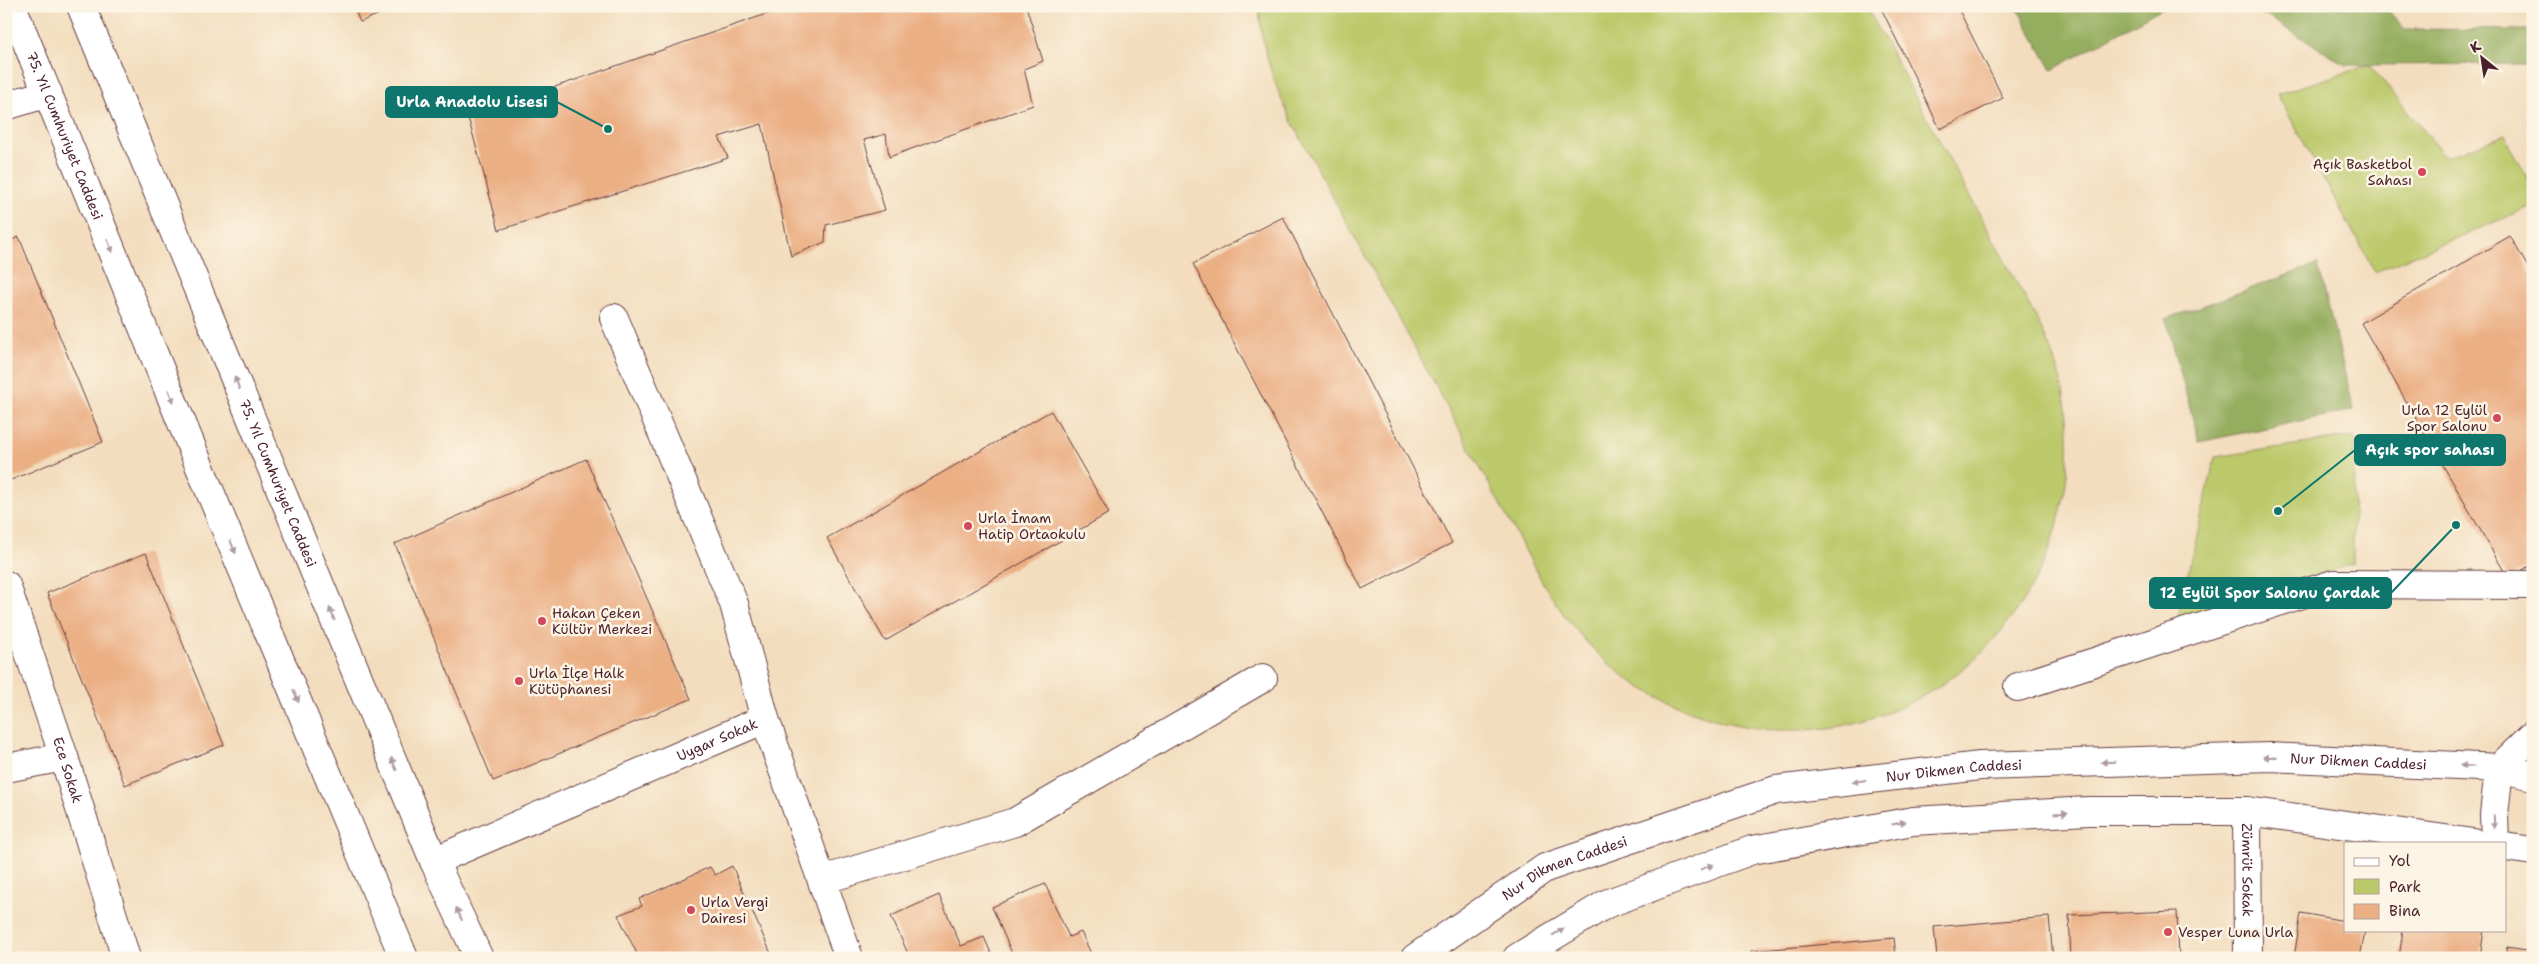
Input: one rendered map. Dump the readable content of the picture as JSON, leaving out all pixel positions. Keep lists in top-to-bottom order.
{
  "streets": {
    "street": [
      "75. Yıl Cumhuriyet Caddesi",
      "Uygar Sokak",
      "Nur Dikmen Caddesi",
      "Ece Sokak",
      "Zümrüt Sokak"
    ]
  },
  "crossings": [
    ["75. Yıl Cumhuriyet Caddesi", "Uygar Sokak"]
  ],
  "places": [
    "Urla Anadolu Lisesi",
    "Açık Basketbol Sahası",
    "Urla 12 Eylül Spor Salonu",
    "Açık spor sahası",
    "12 Eylül Spor Salonu Çardak",
    "Urla İmam Hatip Ortaokulu",
    "Hakan Çeken Kültür Merkezi",
    "Urla İlçe Halk Kütüphanesi",
    "Urla Vergi Dairesi",
    "Vesper Luna Urla"
  ],
  "legend": ["Yol", "Park", "Bina"],
  "north": "top left"
}
